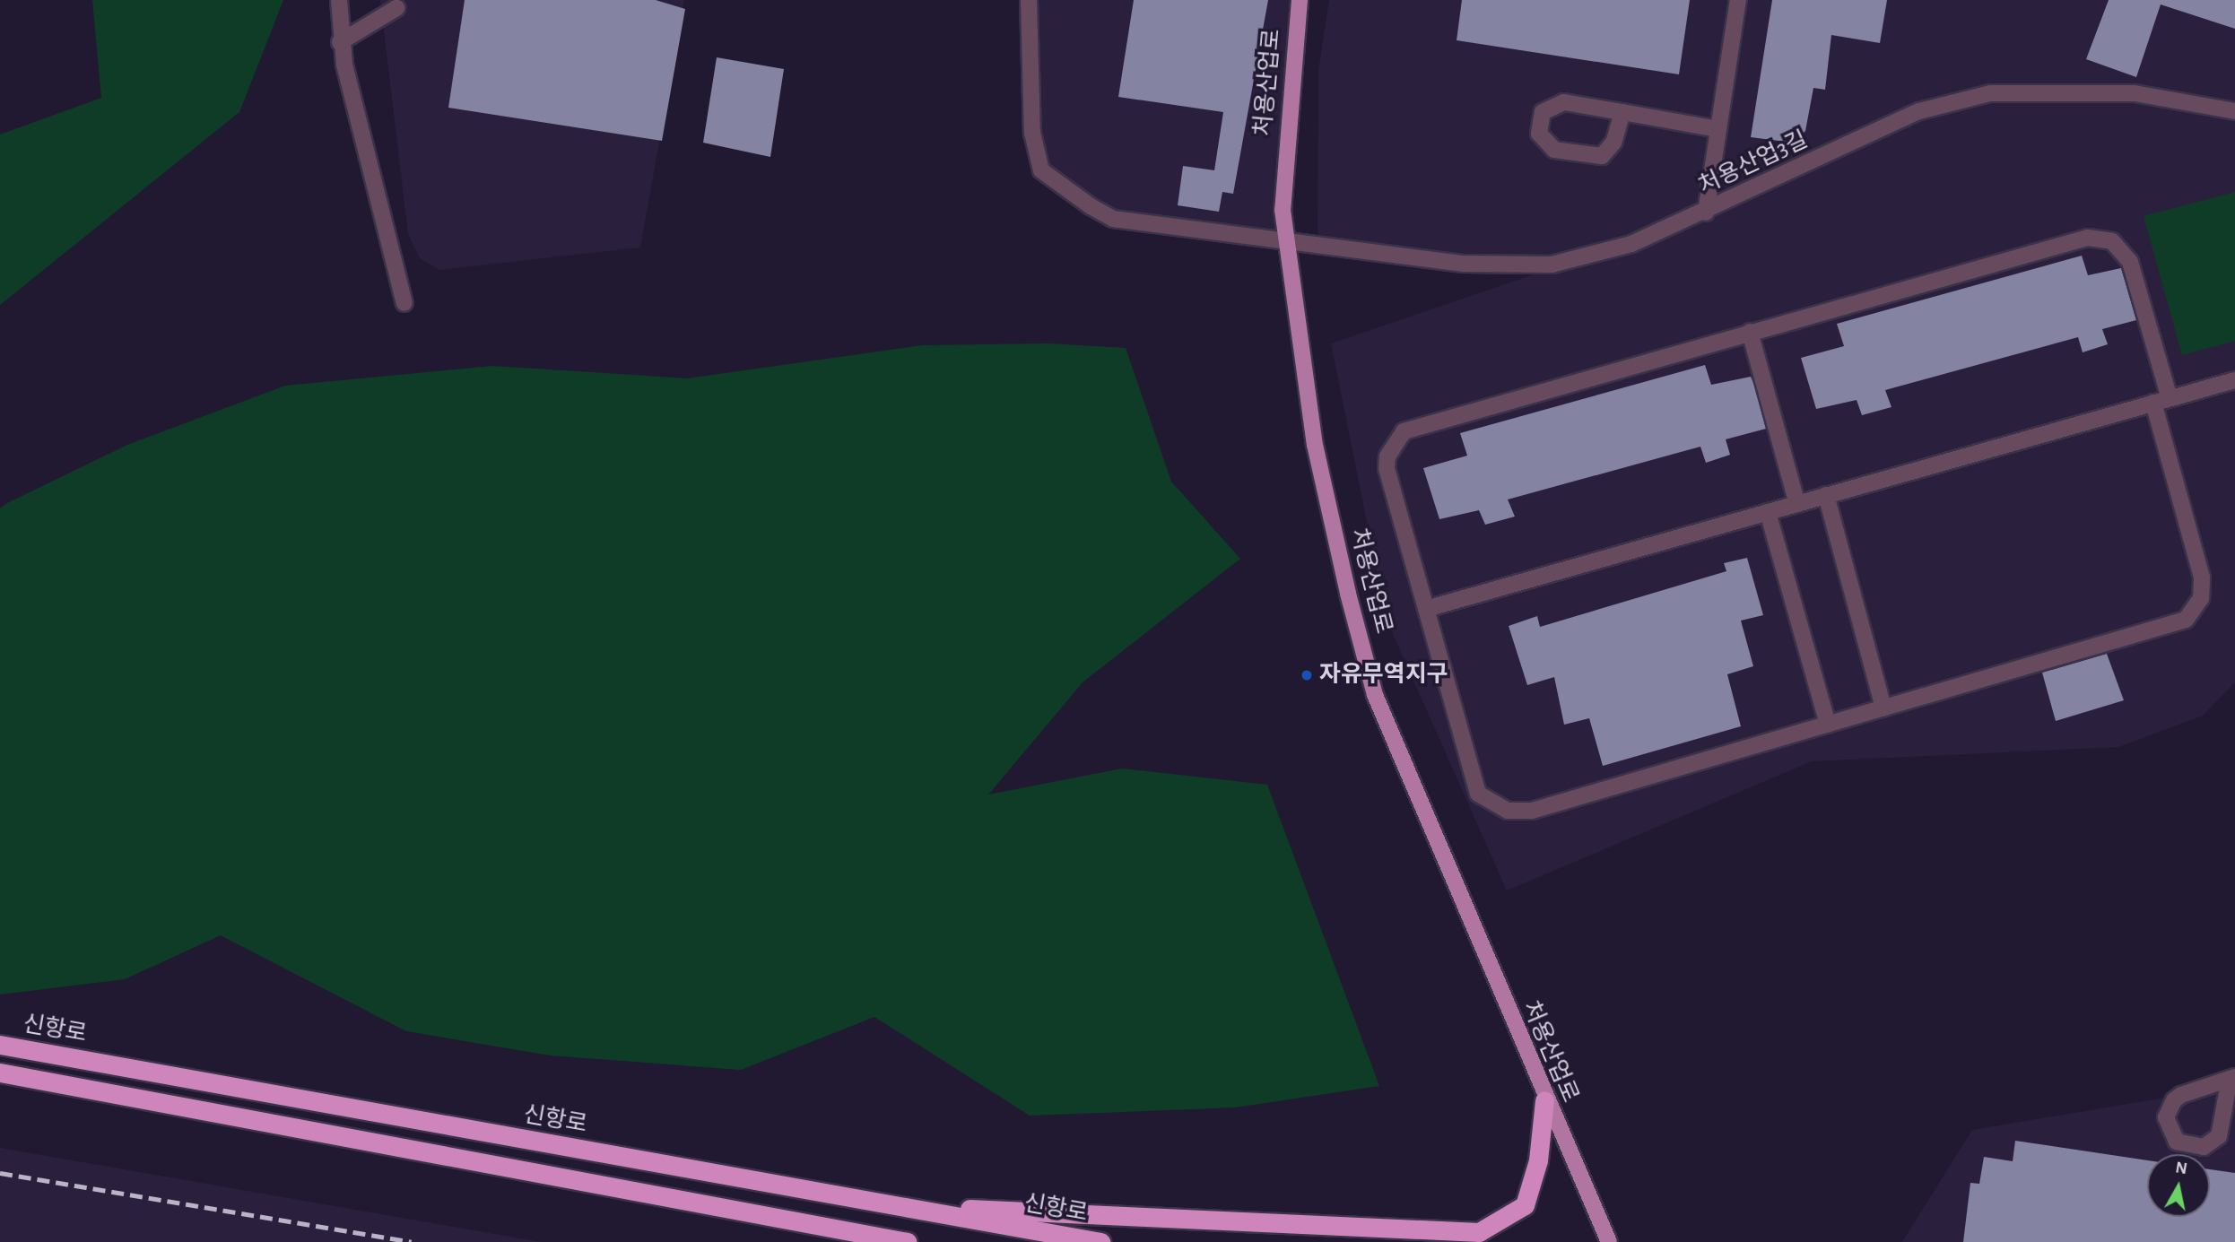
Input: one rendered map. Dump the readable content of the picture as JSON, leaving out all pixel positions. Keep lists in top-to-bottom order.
{
  "streets": {
    "highway": ["신항로"],
    "main road": ["처용산업로"],
    "street": ["처용산업3길"]
  },
  "crossings": [
    ["처용산업로", "처용산업3길"]
  ],
  "places": ["자유무역지구"],
  "north": "top"
}
